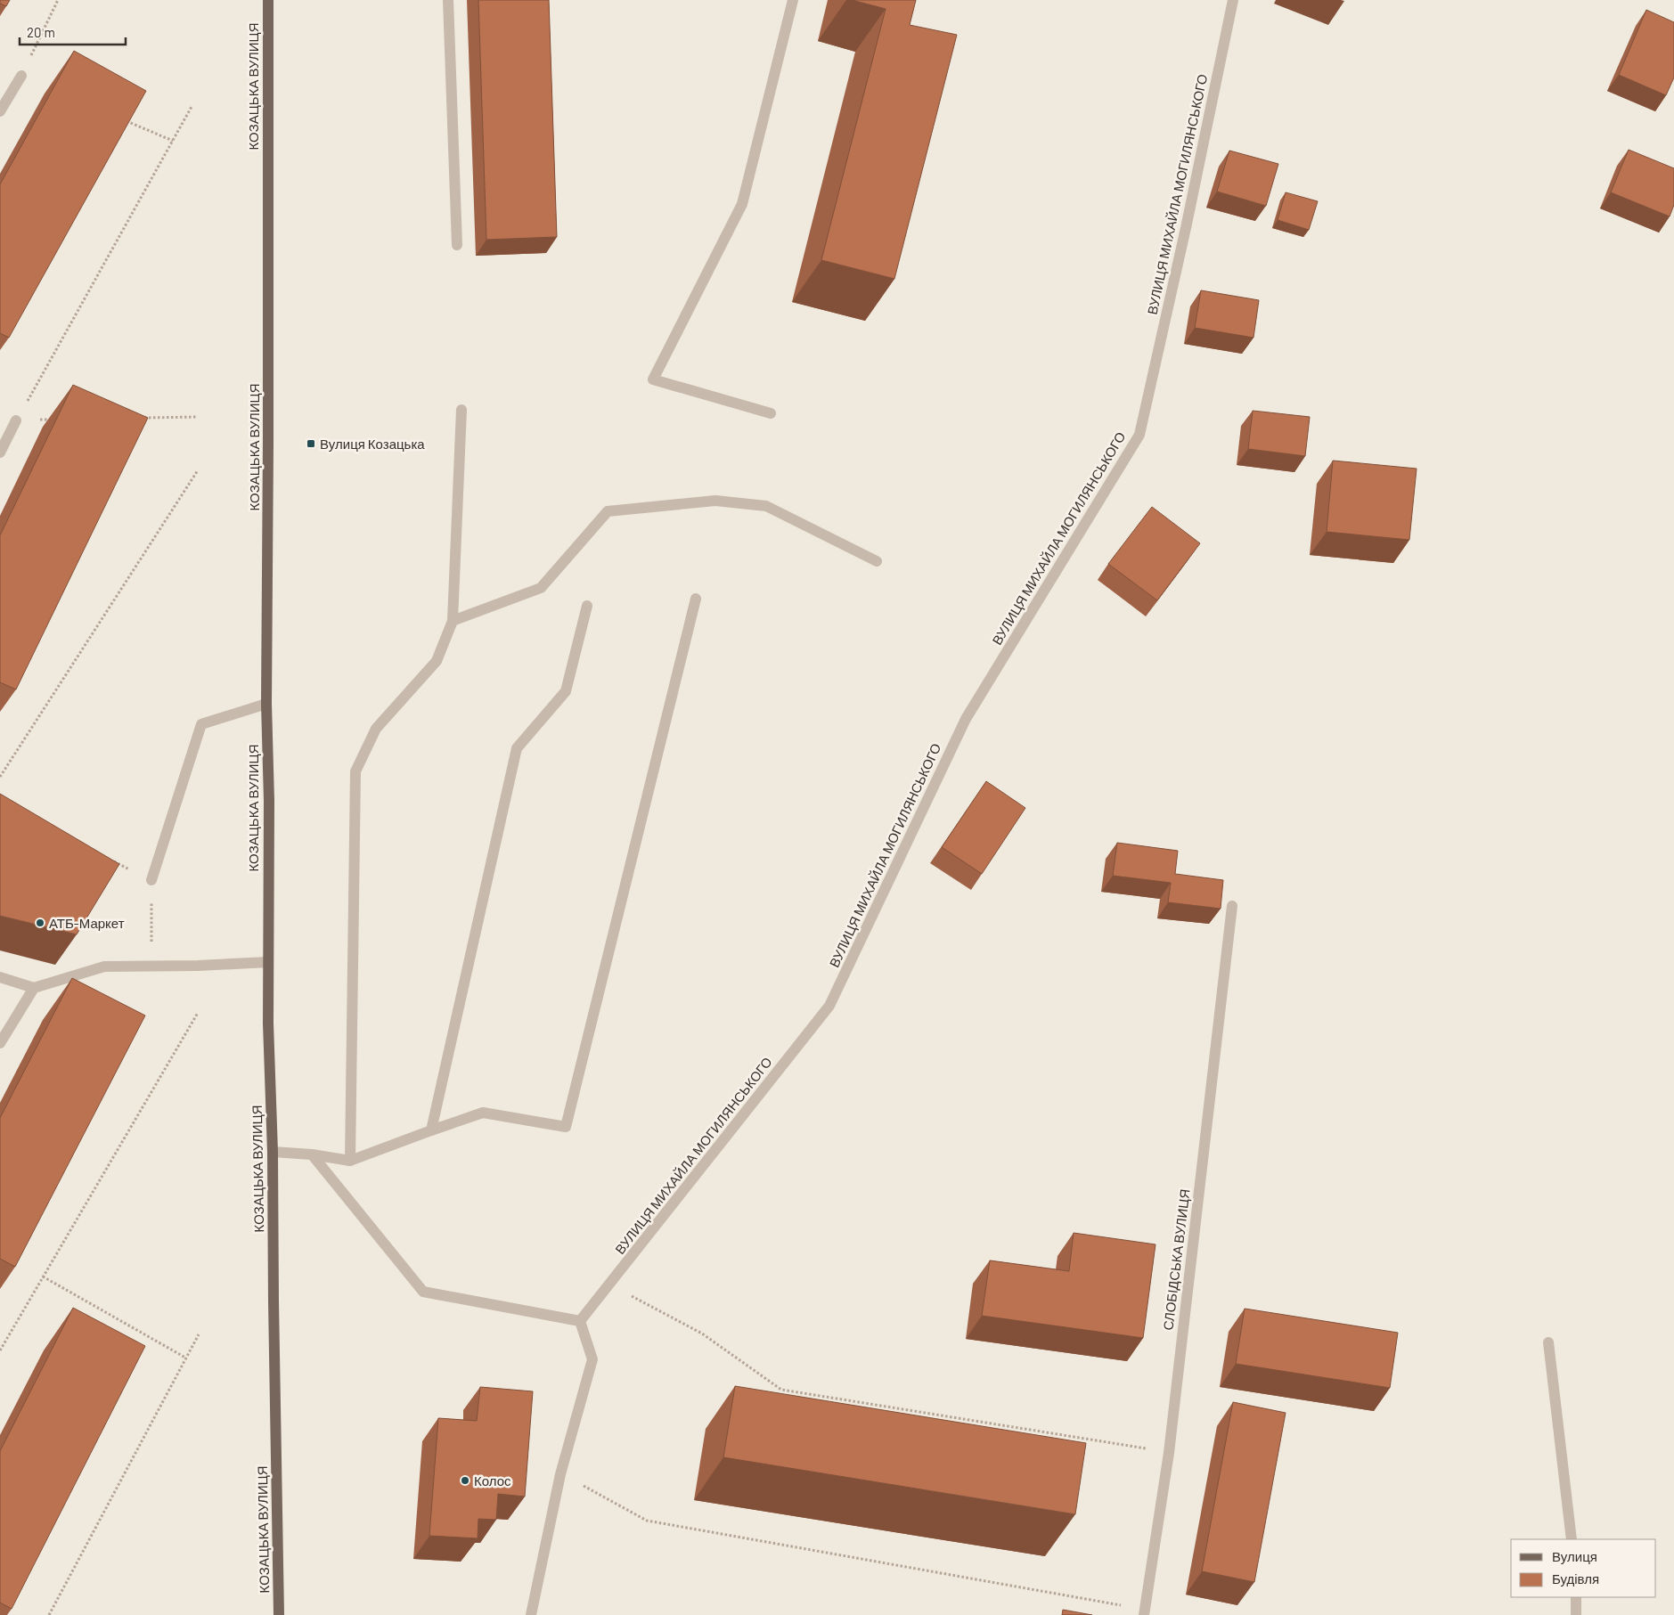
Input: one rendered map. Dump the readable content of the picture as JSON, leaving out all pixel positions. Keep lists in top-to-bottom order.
{
  "streets": {
    "main road": ["КОЗАЦЬКА ВУЛИЦЯ"],
    "street": ["ВУЛИЦЯ МИХАЙЛА МОГИЛЯНСЬКОГО", "СЛОБІДСЬКА ВУЛИЦЯ"]
  },
  "places": {
    "transit": ["Вулиця Козацька"],
    "other": ["АТБ-Маркет", "Колос"]
  },
  "legend": ["Вулиця", "Будівля"],
  "scale_bar": "20 m"
}
